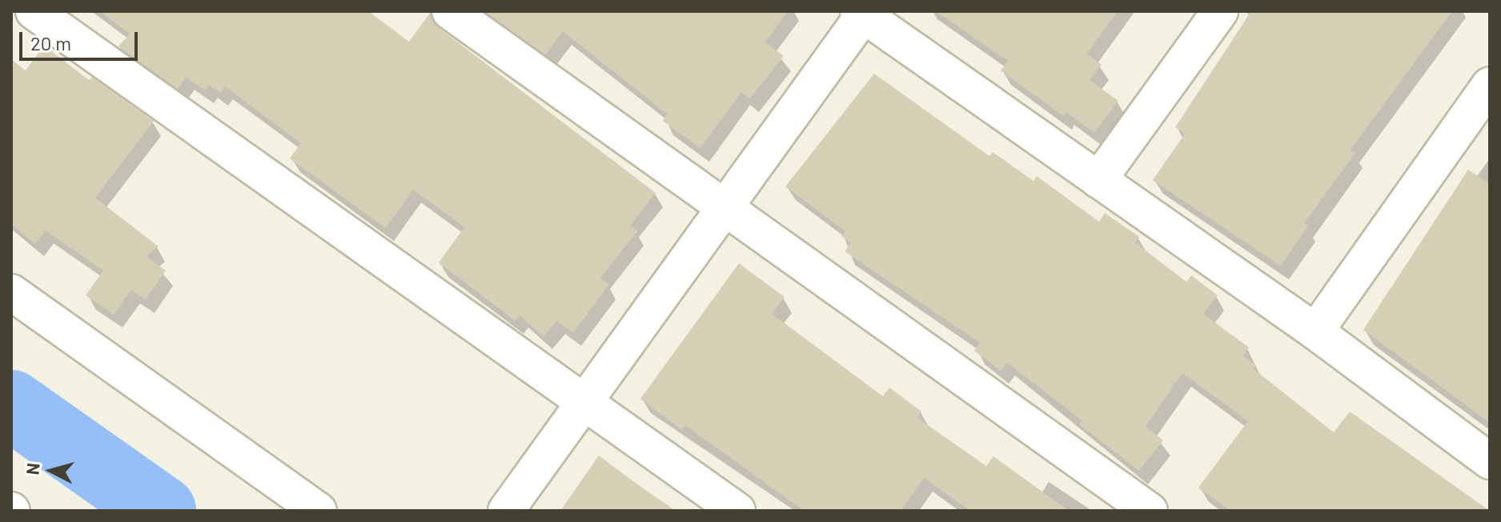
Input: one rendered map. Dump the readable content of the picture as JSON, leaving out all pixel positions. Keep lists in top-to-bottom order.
{
  "scale_bar": "20 m",
  "north": "left"
}
